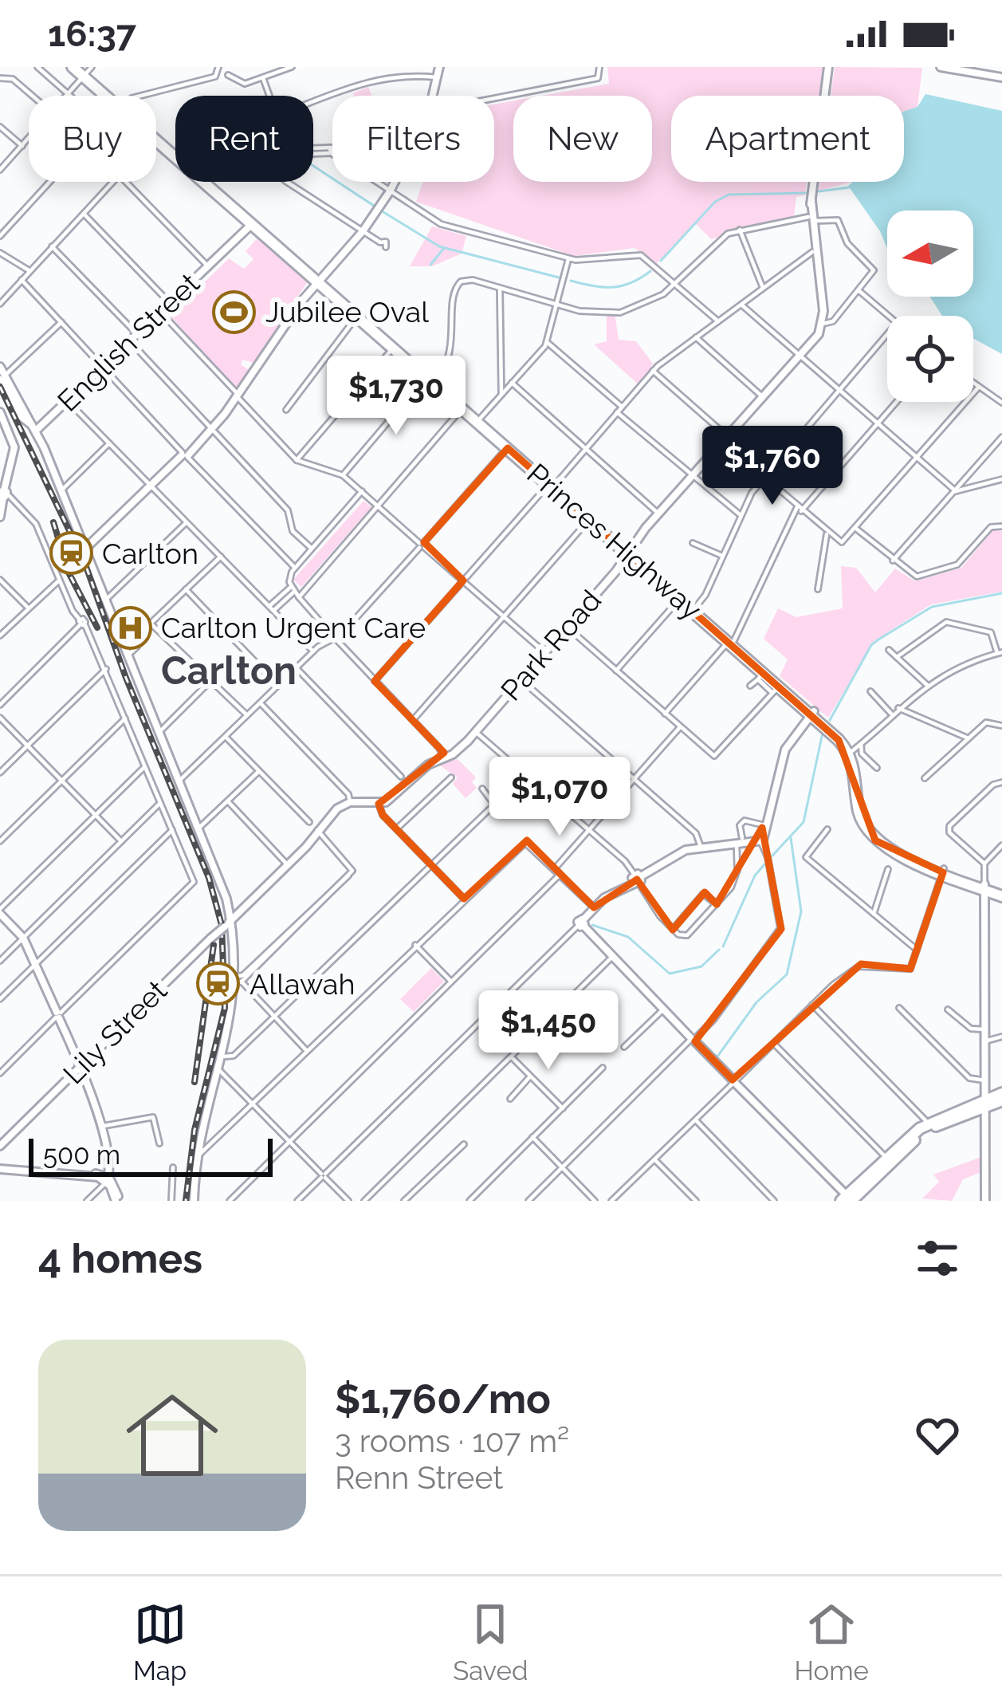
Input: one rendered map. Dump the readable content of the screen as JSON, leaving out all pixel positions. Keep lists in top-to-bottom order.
{
  "streets": {
    "highway": ["Princes Highway"],
    "main road": ["English Street", "Park Road", "Lily Street"]
  },
  "crossings": [
    ["English Street", "Princes Highway"],
    ["Princes Highway", "Park Road"]
  ],
  "districts": ["Carlton"],
  "places": {
    "sports": ["Jubilee Oval"],
    "station": ["Carlton", "Allawah"],
    "hospital": ["Carlton Urgent Care"]
  },
  "scale_bar": "500 m",
  "north": "left",
  "page": {
    "status": "16:37",
    "chip": [
      "Buy",
      "Rent",
      "Filters",
      "New",
      "Apartment"
    ],
    "price": [
      "$1,730",
      "$1,760",
      "$1,070",
      "$1,450"
    ],
    "scale": "500 m",
    "heading": "4 homes",
    "list": [
      {
        "name": "$1,760/mo",
        "note": "3 rooms · 107 m² · Renn Street"
      }
    ],
    "tabs": ["Map", "Saved", "Home"]
  }
}
